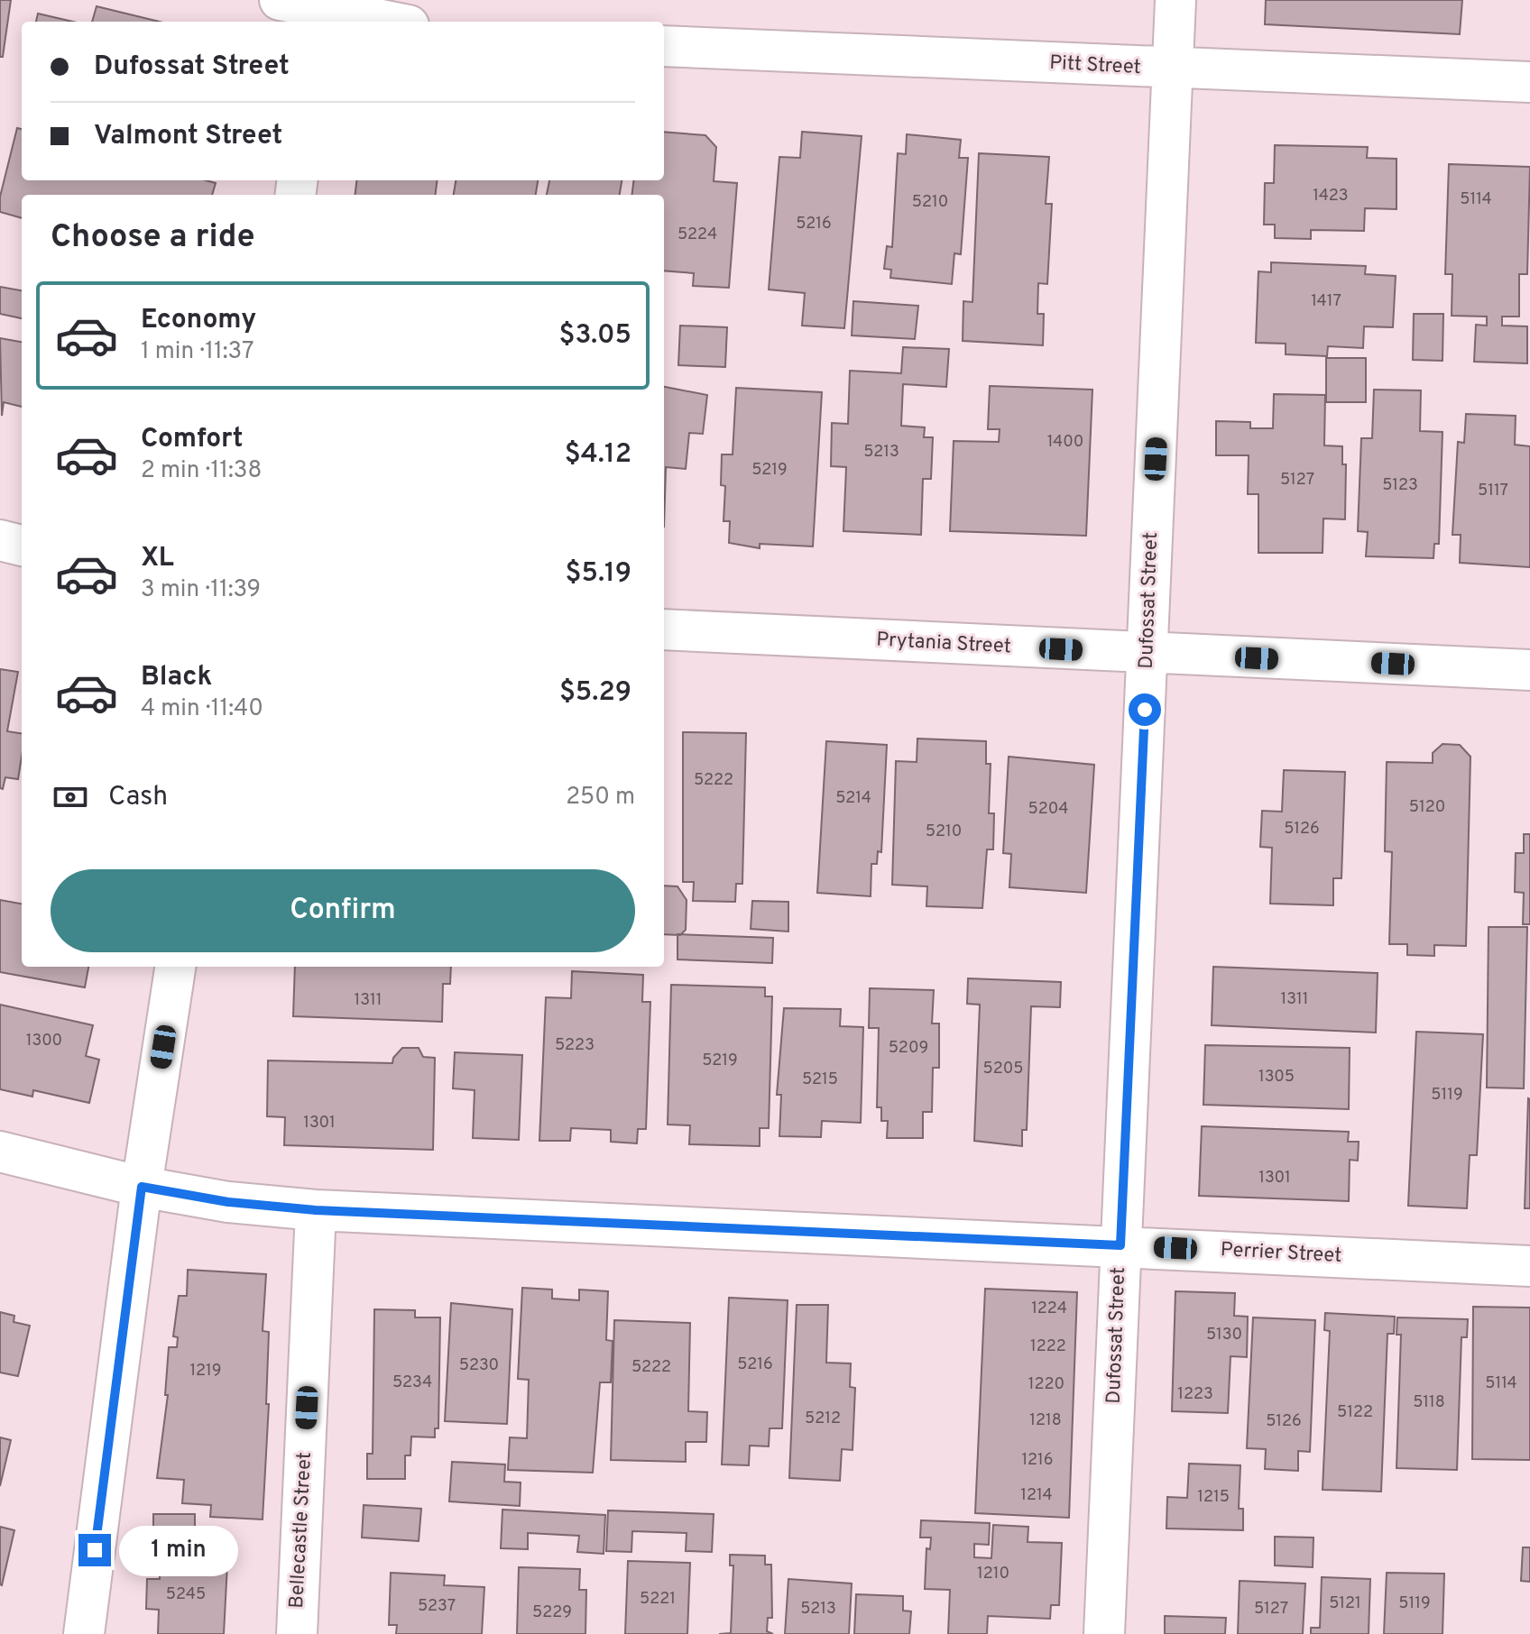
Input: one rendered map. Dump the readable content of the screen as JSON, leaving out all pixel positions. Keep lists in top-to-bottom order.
{
  "streets": {
    "street": [
      "Pitt Street",
      "Dufossat Street",
      "Prytania Street",
      "Perrier Street",
      "Bellecastle Street"
    ]
  },
  "crossings": [
    ["Pitt Street", "Dufossat Street"],
    ["Dufossat Street", "Prytania Street"],
    ["Dufossat Street", "Perrier Street"],
    ["Perrier Street", "Bellecastle Street"]
  ],
  "house_numbers": [
    "1423",
    "5114",
    "5210",
    "5216",
    "5224",
    "1417",
    "1400",
    "5213",
    "5219",
    "5127",
    "5123",
    "5117",
    "5222",
    "5214",
    "5120",
    "5204",
    "5126",
    "5210",
    "1311",
    "1311",
    "1300",
    "5223",
    "5209",
    "5219",
    "5205",
    "1305",
    "5215",
    "5119",
    "1301",
    "1301",
    "1224",
    "5130",
    "1222",
    "5216",
    "5230",
    "5222",
    "1219",
    "5234",
    "5114",
    "1220",
    "1223",
    "5118",
    "5122",
    "5212",
    "1218",
    "5126",
    "1216",
    "1214",
    "1215",
    "1210",
    "5245",
    "5221",
    "5121",
    "5119",
    "5237",
    "5213",
    "5127",
    "5229"
  ],
  "page": {
    "banner": ["Dufossat Street", "Valmont Street"],
    "heading": "Choose a ride",
    "list": [
      {
        "name": "Economy",
        "note": "1 min · 11:37",
        "value": "$3.05"
      },
      {
        "name": "Comfort",
        "note": "2 min · 11:38",
        "value": "$4.12"
      },
      {
        "name": "XL",
        "note": "3 min · 11:39",
        "value": "$5.19"
      },
      {
        "name": "Black",
        "note": "4 min · 11:40",
        "value": "$5.29"
      }
    ],
    "pay": ["Cash", "250 m"],
    "buttons": "Confirm",
    "bubble": "1 min"
  }
}
